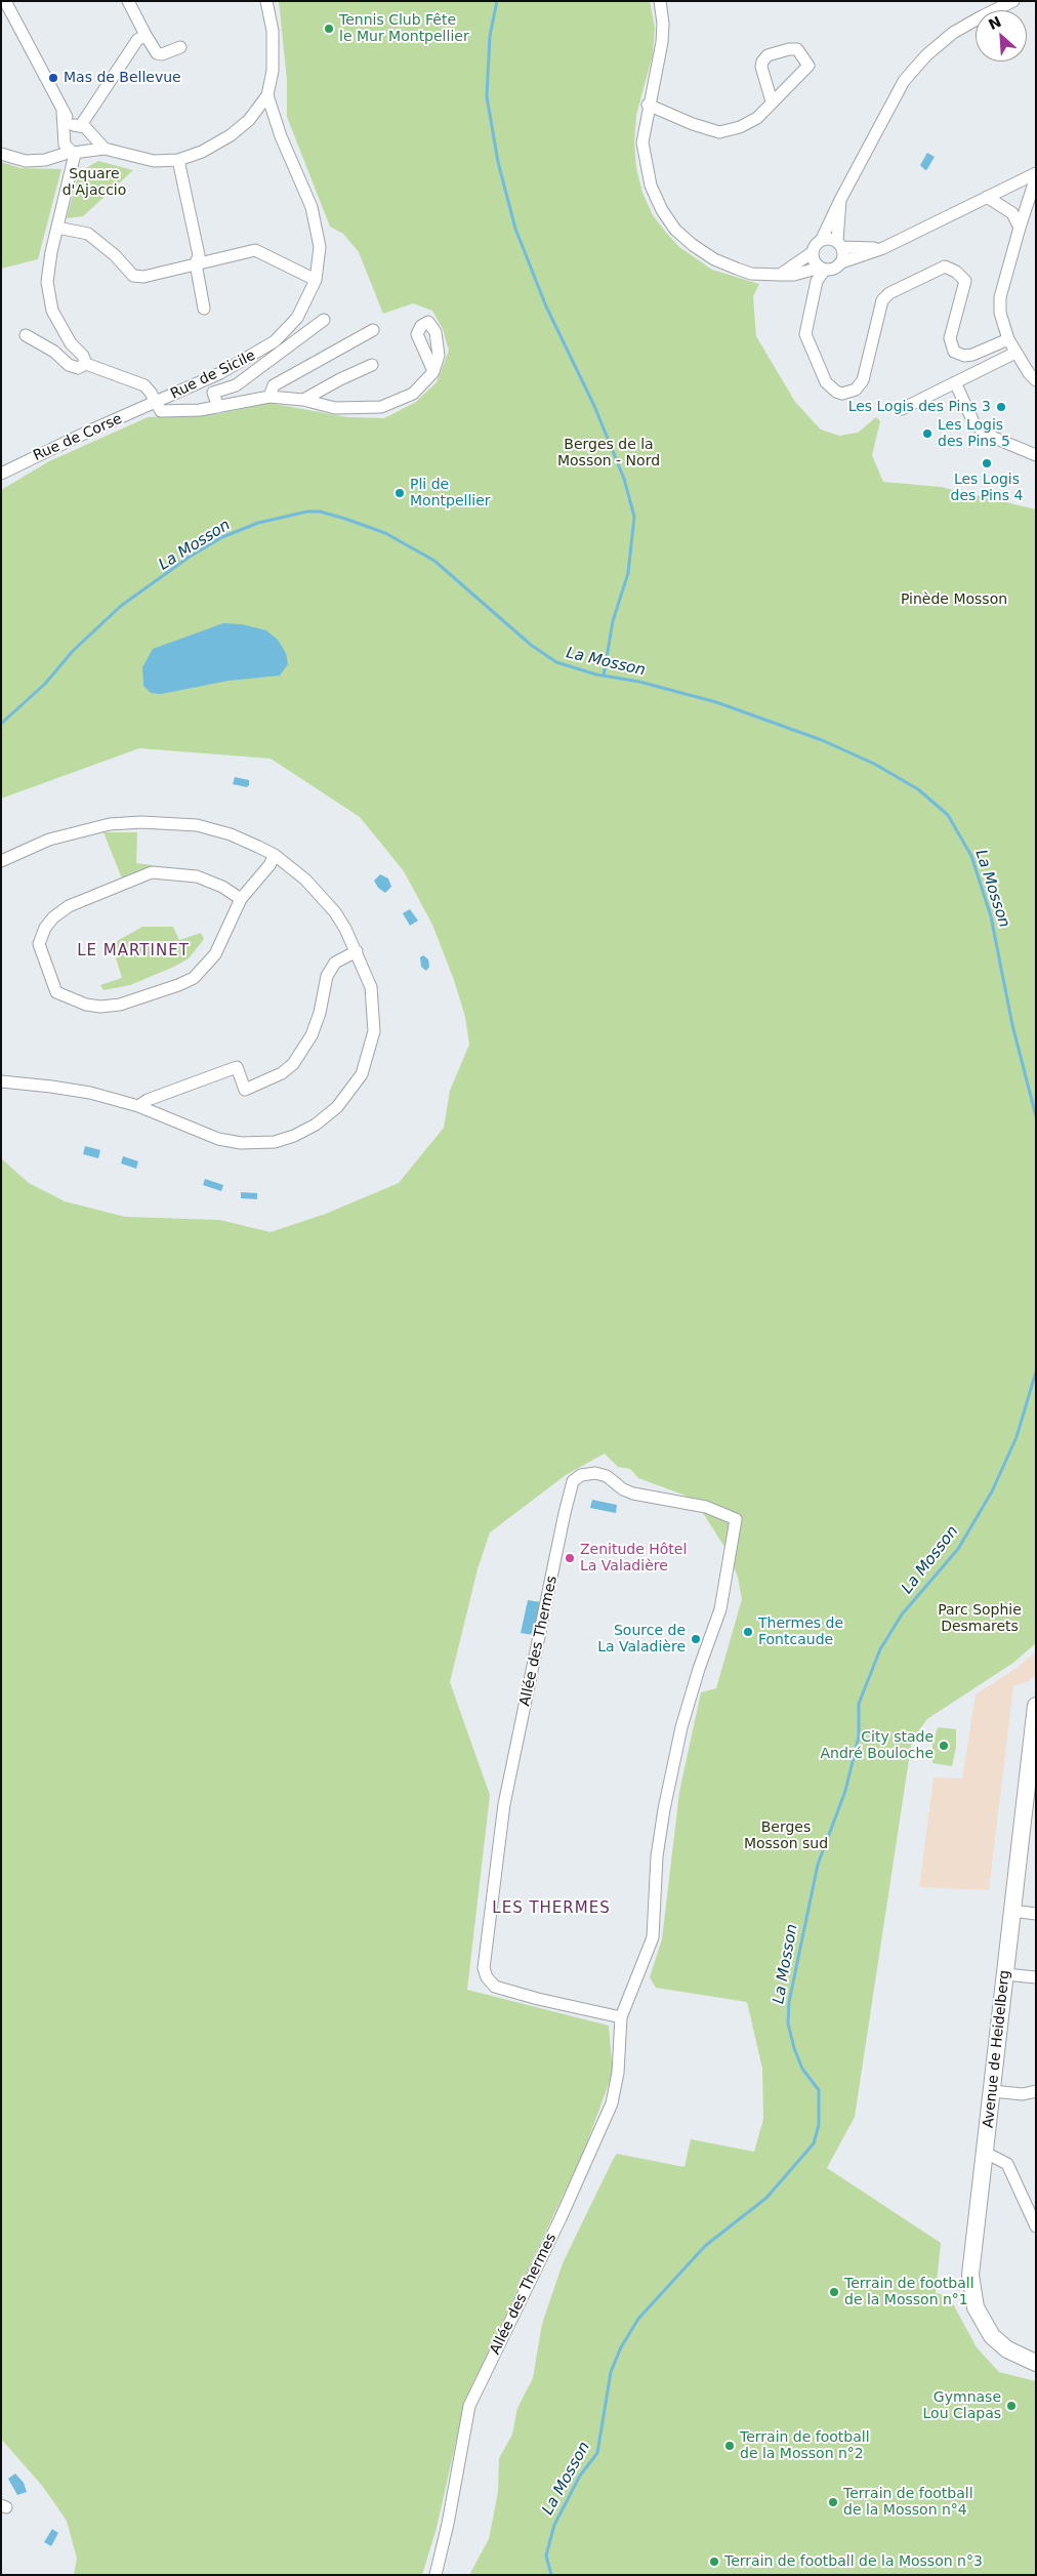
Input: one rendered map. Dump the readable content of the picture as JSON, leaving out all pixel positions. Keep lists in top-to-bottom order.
{
  "streets": {
    "street": [
      "Rue de Sicile",
      "Rue de Corse",
      "Allée des Thermes",
      "Avenue de Heidelberg"
    ]
  },
  "crossings": [
    ["Rue de Sicile", "Rue de Corse"]
  ],
  "districts": ["LE MARTINET", "LES THERMES"],
  "water": ["La Mosson"],
  "parks": [
    "Square d'Ajaccio",
    "Berges de la Mosson - Nord",
    "Pinède Mosson",
    "Parc Sophie Desmarets",
    "Berges Mosson sud"
  ],
  "places": [
    "Tennis Club Fête le Mur Montpellier",
    "Mas de Bellevue",
    "Les Logis des Pins 3",
    "Les Logis des Pins 5",
    "Les Logis des Pins 4",
    "Pli de Montpellier",
    "Zenitude Hôtel La Valadière",
    "Thermes de Fontcaude",
    "Source de La Valadière",
    "City stade André Bouloche",
    "Terrain de football de la Mosson n°1",
    "Gymnase Lou Clapas",
    "Terrain de football de la Mosson n°2",
    "Terrain de football de la Mosson n°4",
    "Terrain de football de la Mosson n°3"
  ],
  "north": "top left"
}
